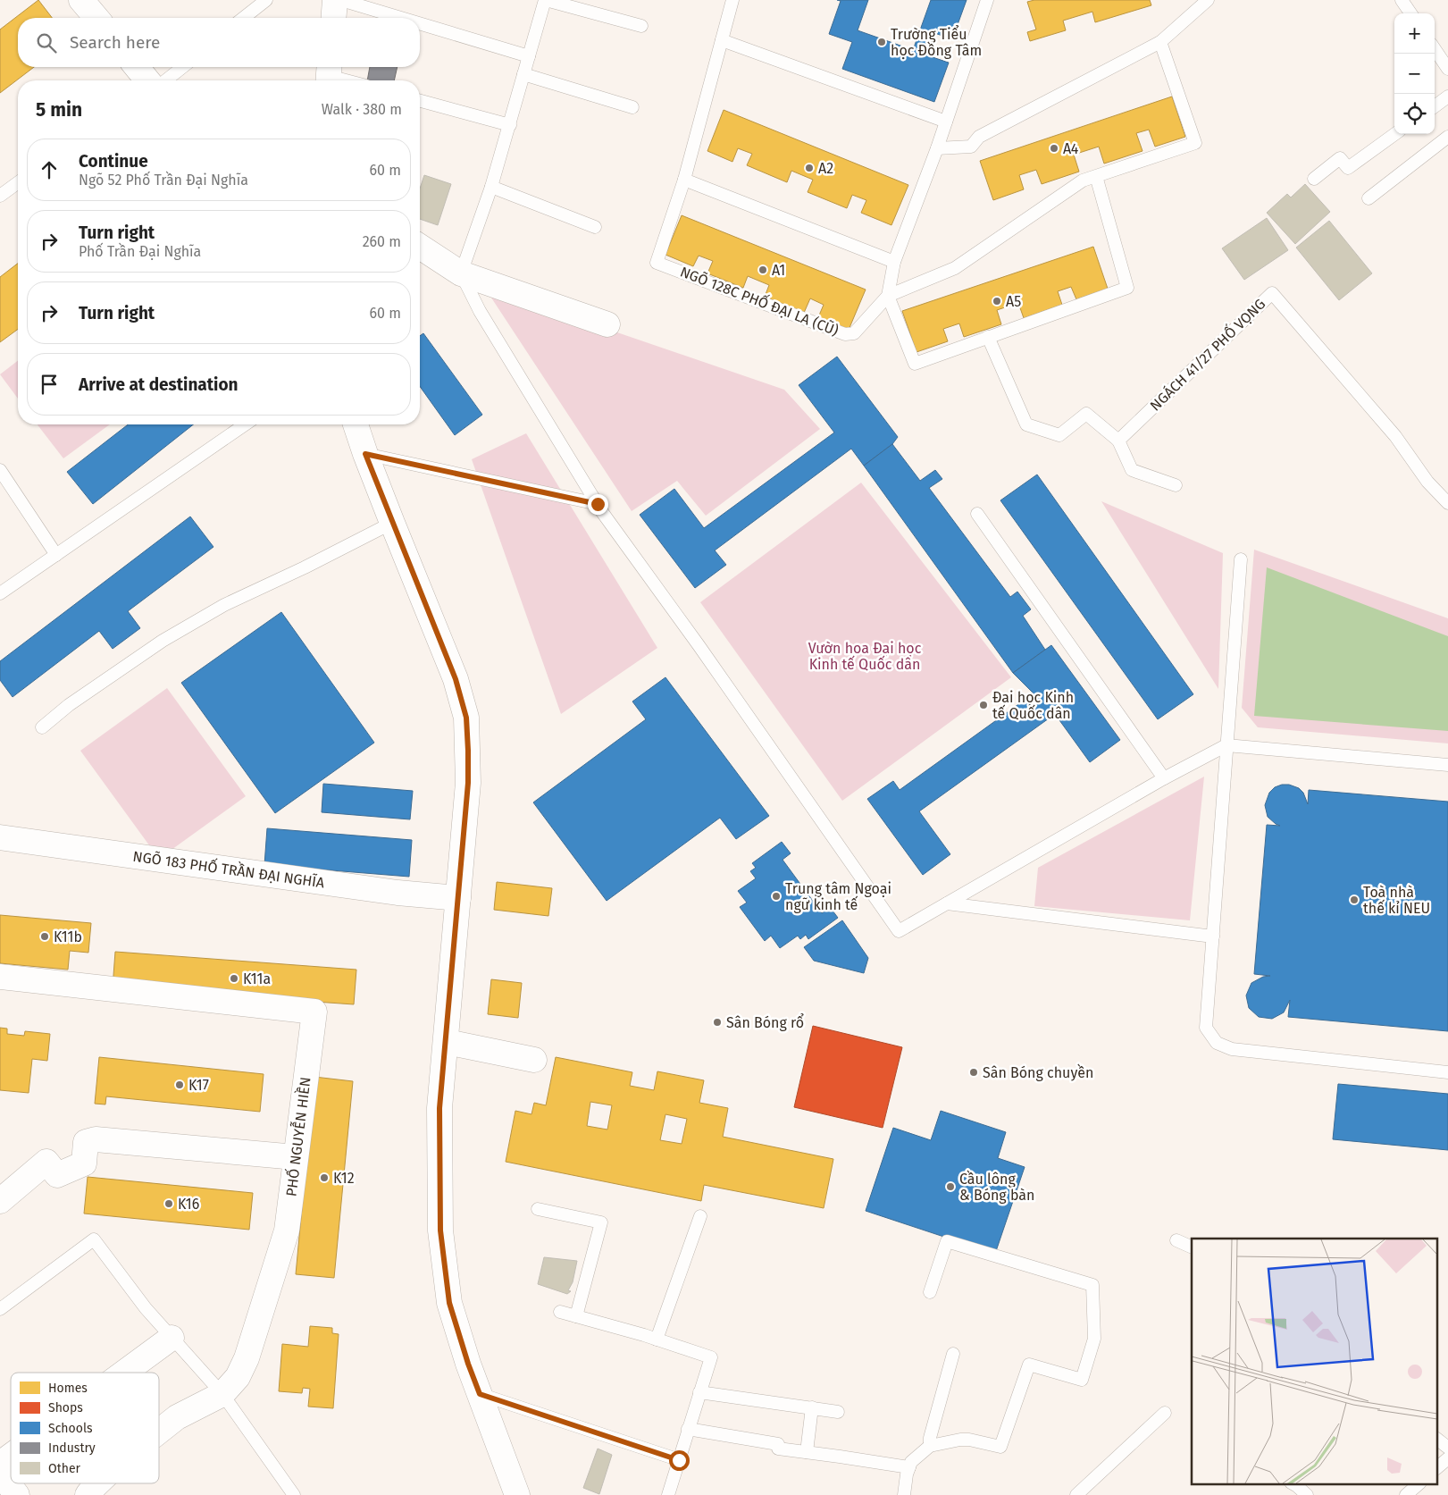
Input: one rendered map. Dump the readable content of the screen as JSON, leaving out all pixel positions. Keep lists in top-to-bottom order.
{
  "streets": {
    "street": ["NGÕ 183 PHỐ TRẦN ĐẠI NGHĨA", "PHỐ NGUYỄN HIỀN"],
    "lane": ["NGÕ 128C PHỐ ĐẠI LA (CŨ)", "NGÁCH 41/27 PHỐ VỌNG"]
  },
  "parks": ["Vườn hoa Đại học Kinh tế Quốc dân"],
  "places": [
    "Trường Tiểu học Đồng Tâm",
    "A4",
    "A2",
    "A1",
    "A5",
    "Đại học Kinh tế Quốc dân",
    "Trung tâm Ngoại ngữ kinh tế",
    "Toà nhà thế kỉ NEU",
    "K11b",
    "K11a",
    "Sân Bóng rổ",
    "Sân Bóng chuyền",
    "K17",
    "K12",
    "Cầu lông & Bóng bàn",
    "K16"
  ],
  "legend": [
    "Homes",
    "Shops",
    "Schools",
    "Industry",
    "Other"
  ],
  "page": {
    "map_buttons": ["+", "−"],
    "search": "Search here",
    "heading": ["5 min", "Walk · 380 m"],
    "list": [
      ["Continue", "Ngõ 52 Phố Trần Đại Nghĩa", "60 m"],
      ["Turn right", "Phố Trần Đại Nghĩa", "260 m"],
      ["Turn right", "60 m"],
      "Arrive at destination"
    ]
  }
}
